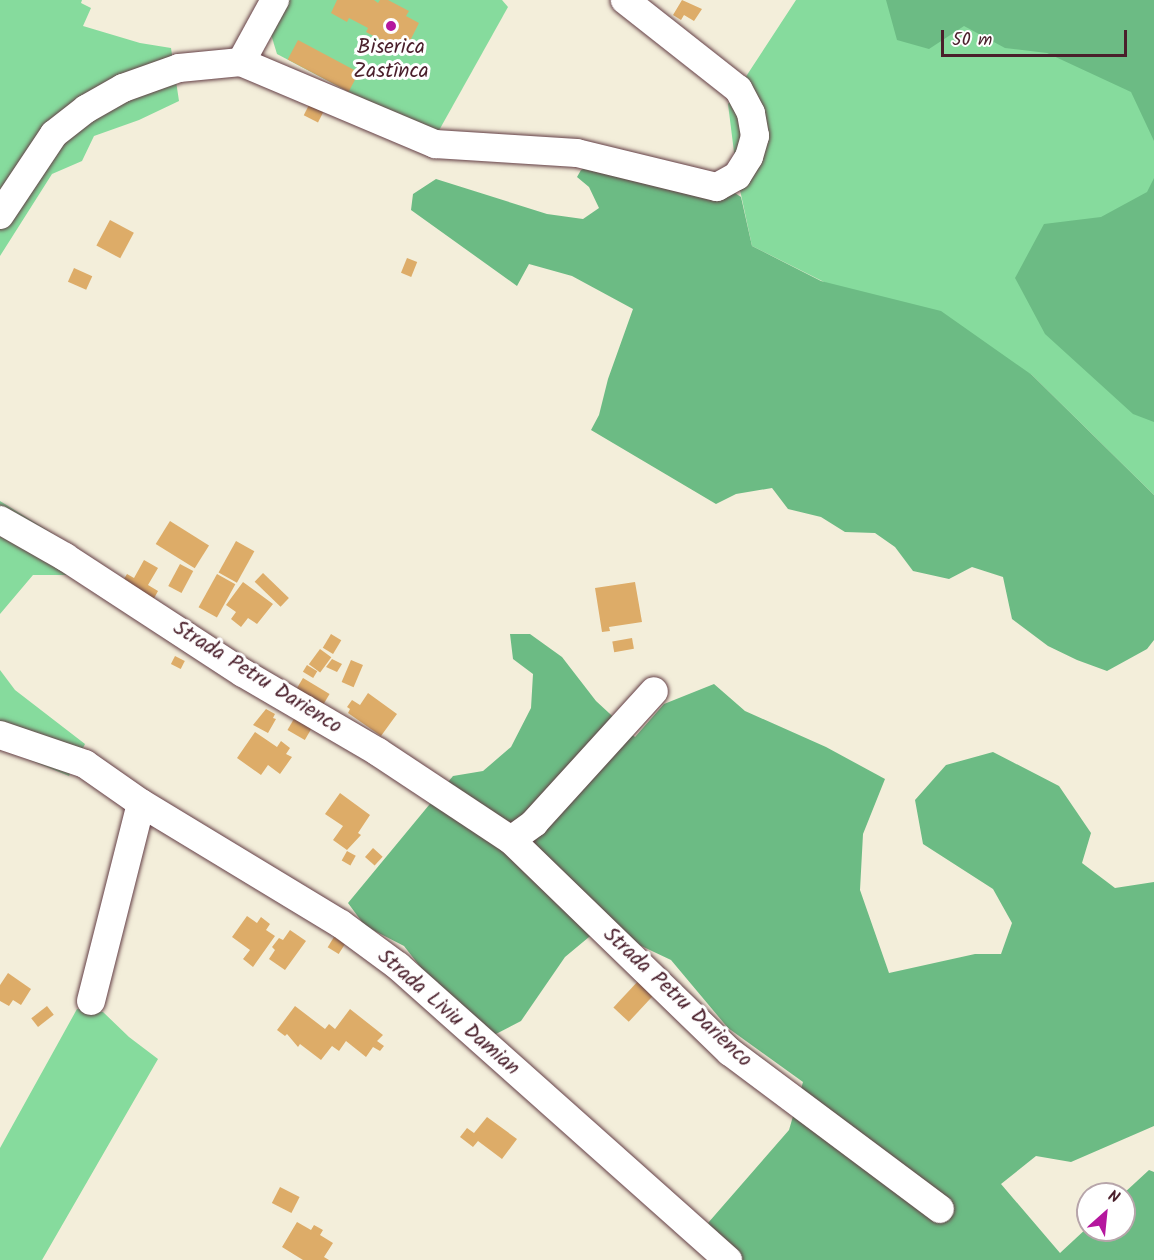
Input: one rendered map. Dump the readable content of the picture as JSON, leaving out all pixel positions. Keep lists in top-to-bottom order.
{
  "streets": {
    "street": ["Strada Petru Darienco", "Strada Liviu Damian"]
  },
  "places": ["Biserica Zastînca"],
  "scale_bar": "50 m",
  "north": "top right"
}
